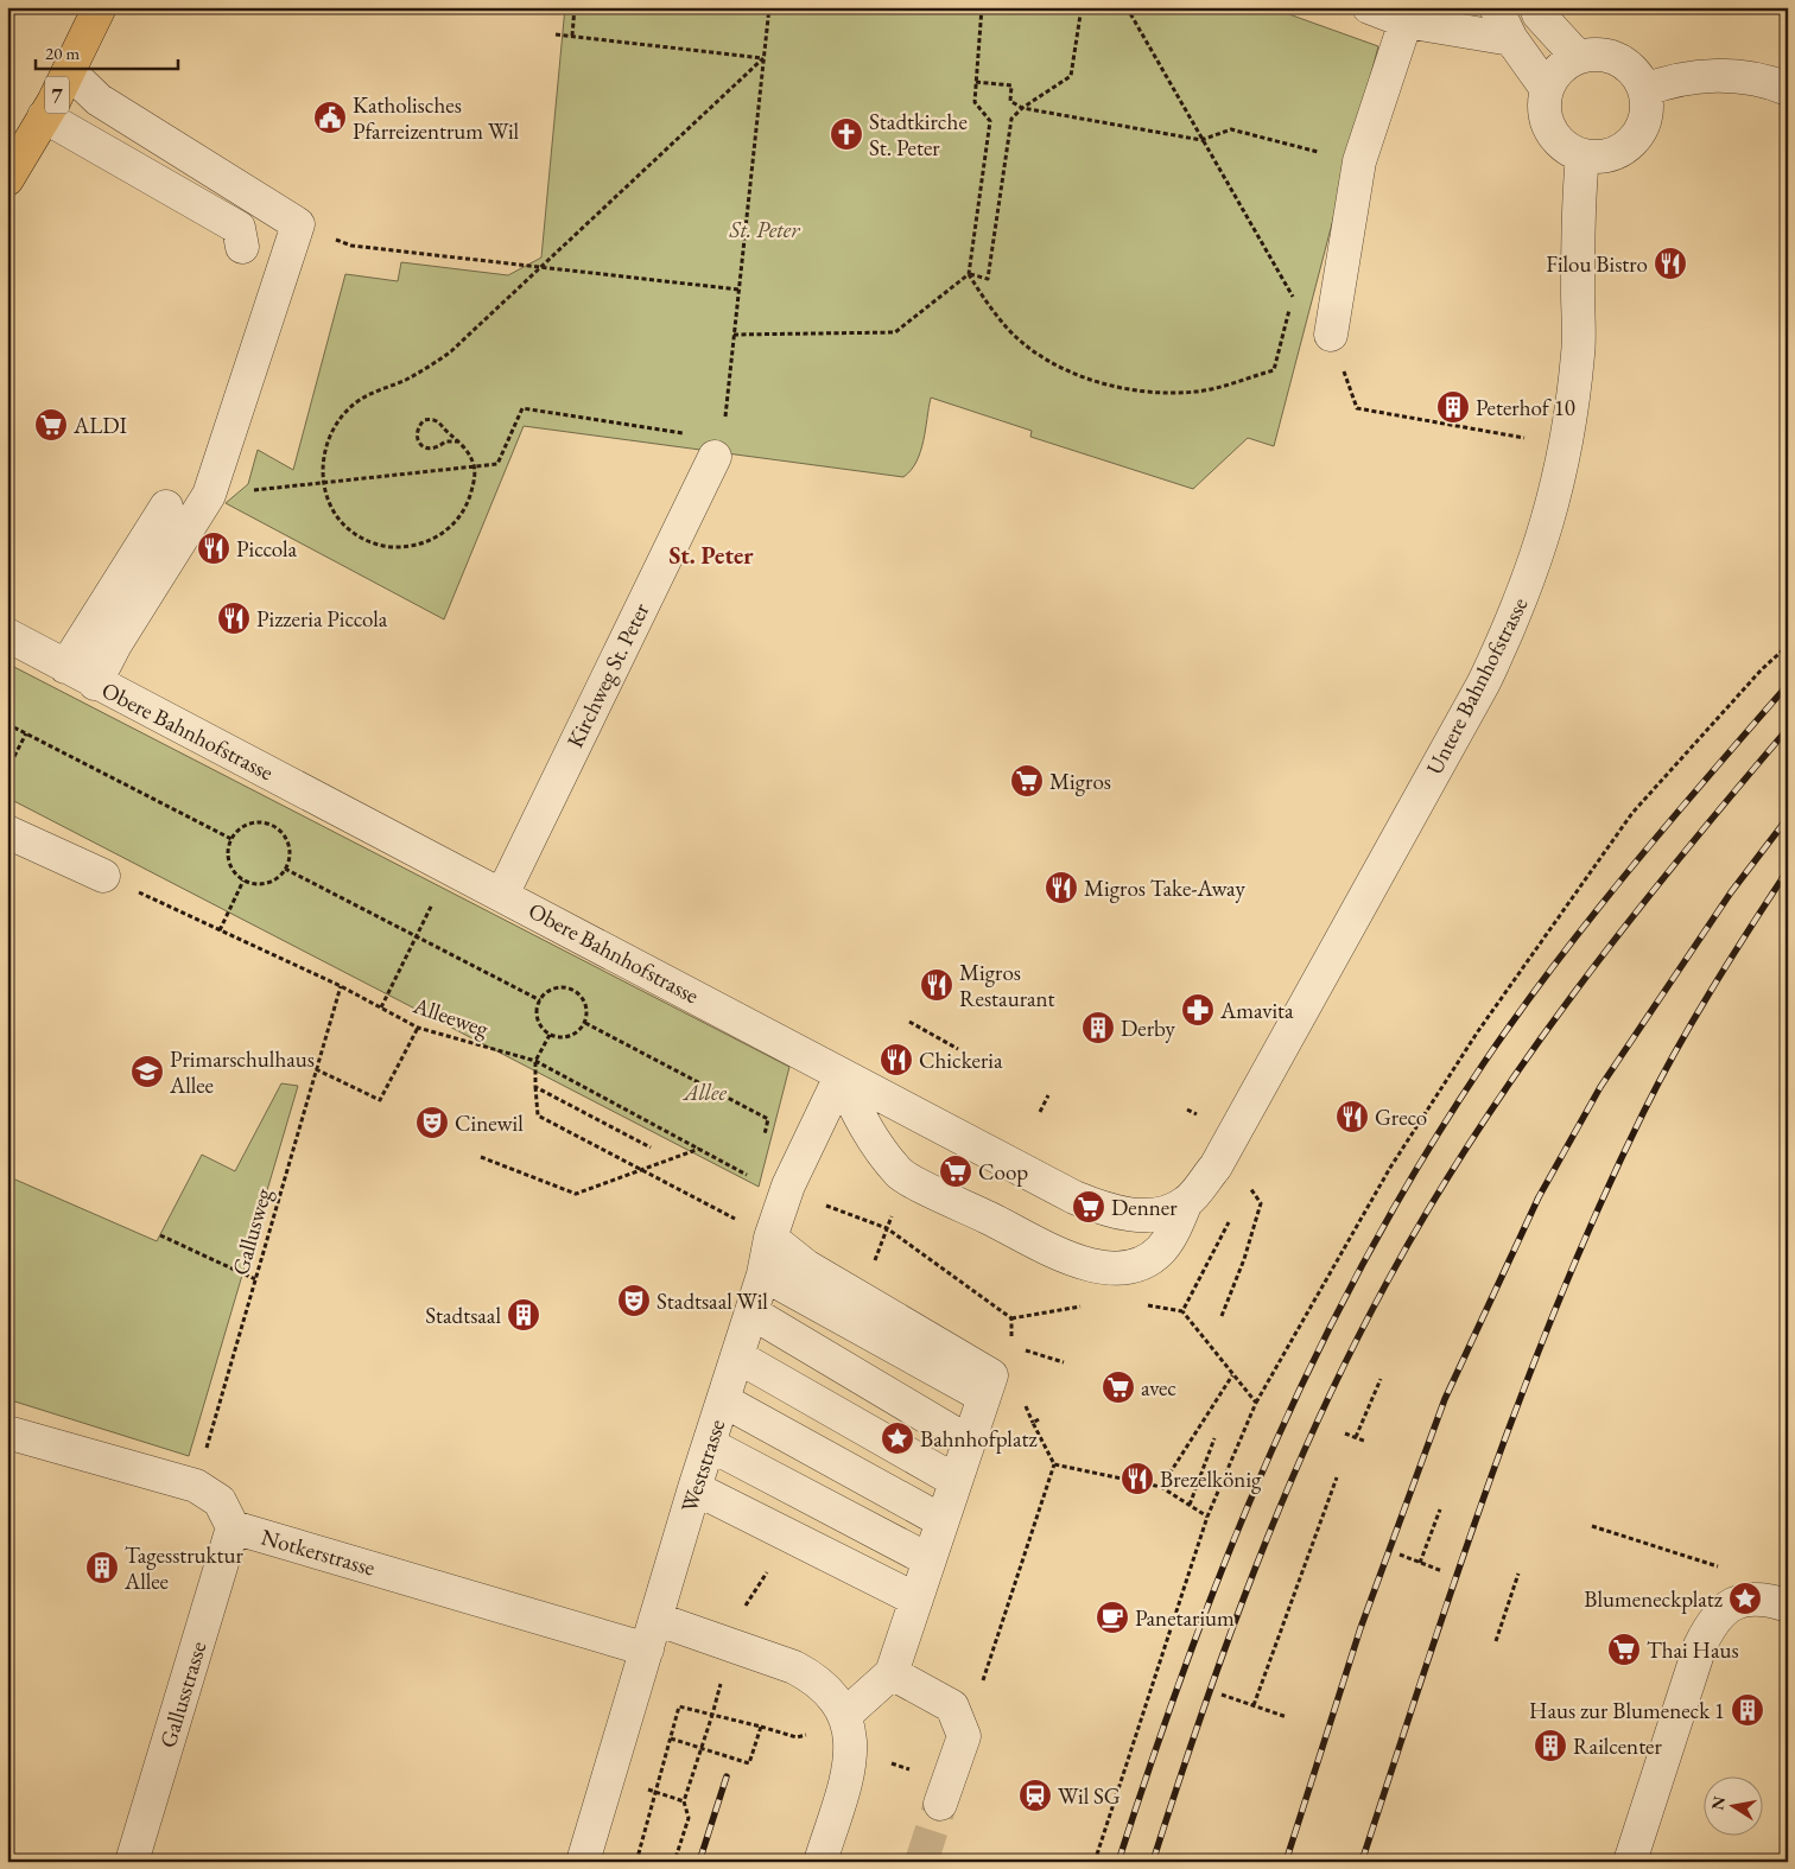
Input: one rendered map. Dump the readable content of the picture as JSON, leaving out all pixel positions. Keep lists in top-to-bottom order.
{
  "streets": {
    "main road": ["7"],
    "street": [
      "Kirchweg St. Peter",
      "Untere Bahnhofstrasse",
      "Obere Bahnhofstrasse",
      "Weststrasse",
      "Notkerstrasse",
      "Gallusstrasse"
    ],
    "path": ["Alleeweg", "Gallusweg"]
  },
  "crossings": [
    ["Kirchweg St. Peter", "Obere Bahnhofstrasse"],
    ["Untere Bahnhofstrasse", "Obere Bahnhofstrasse"],
    ["Obere Bahnhofstrasse", "Weststrasse"],
    ["Alleeweg", "Gallusweg"],
    ["Alleeweg", "Weststrasse"],
    ["Gallusweg", "Notkerstrasse"],
    ["Weststrasse", "Notkerstrasse"],
    ["Notkerstrasse", "Gallusstrasse"]
  ],
  "districts": ["St. Peter"],
  "parks": ["St. Peter", "Allee"],
  "places": {
    "public building": ["Katholisches Pfarreizentrum Wil"],
    "church": ["Stadtkirche St. Peter"],
    "restaurant": [
      "Filou Bistro",
      "Piccola",
      "Pizzeria Piccola",
      "Migros Take-Away",
      "Migros Restaurant",
      "Chickeria",
      "Greco",
      "Brezelkönig"
    ],
    "building": [
      "Peterhof 10",
      "Derby",
      "Stadtsaal",
      "Tagesstruktur Allee",
      "Haus zur Blumeneck 1",
      "Railcenter"
    ],
    "supermarket": [
      "ALDI",
      "Migros",
      "Coop",
      "Denner",
      "avec",
      "Thai Haus"
    ],
    "pharmacy": ["Amavita"],
    "school or university": ["Primarschulhaus Allee"],
    "theatre": ["Cinewil", "Stadtsaal Wil"],
    "place": ["Bahnhofplatz", "Blumeneckplatz"],
    "cafe": ["Panetarium"],
    "station": ["Wil SG"]
  },
  "scale_bar": "20 m",
  "north": "left"
}
